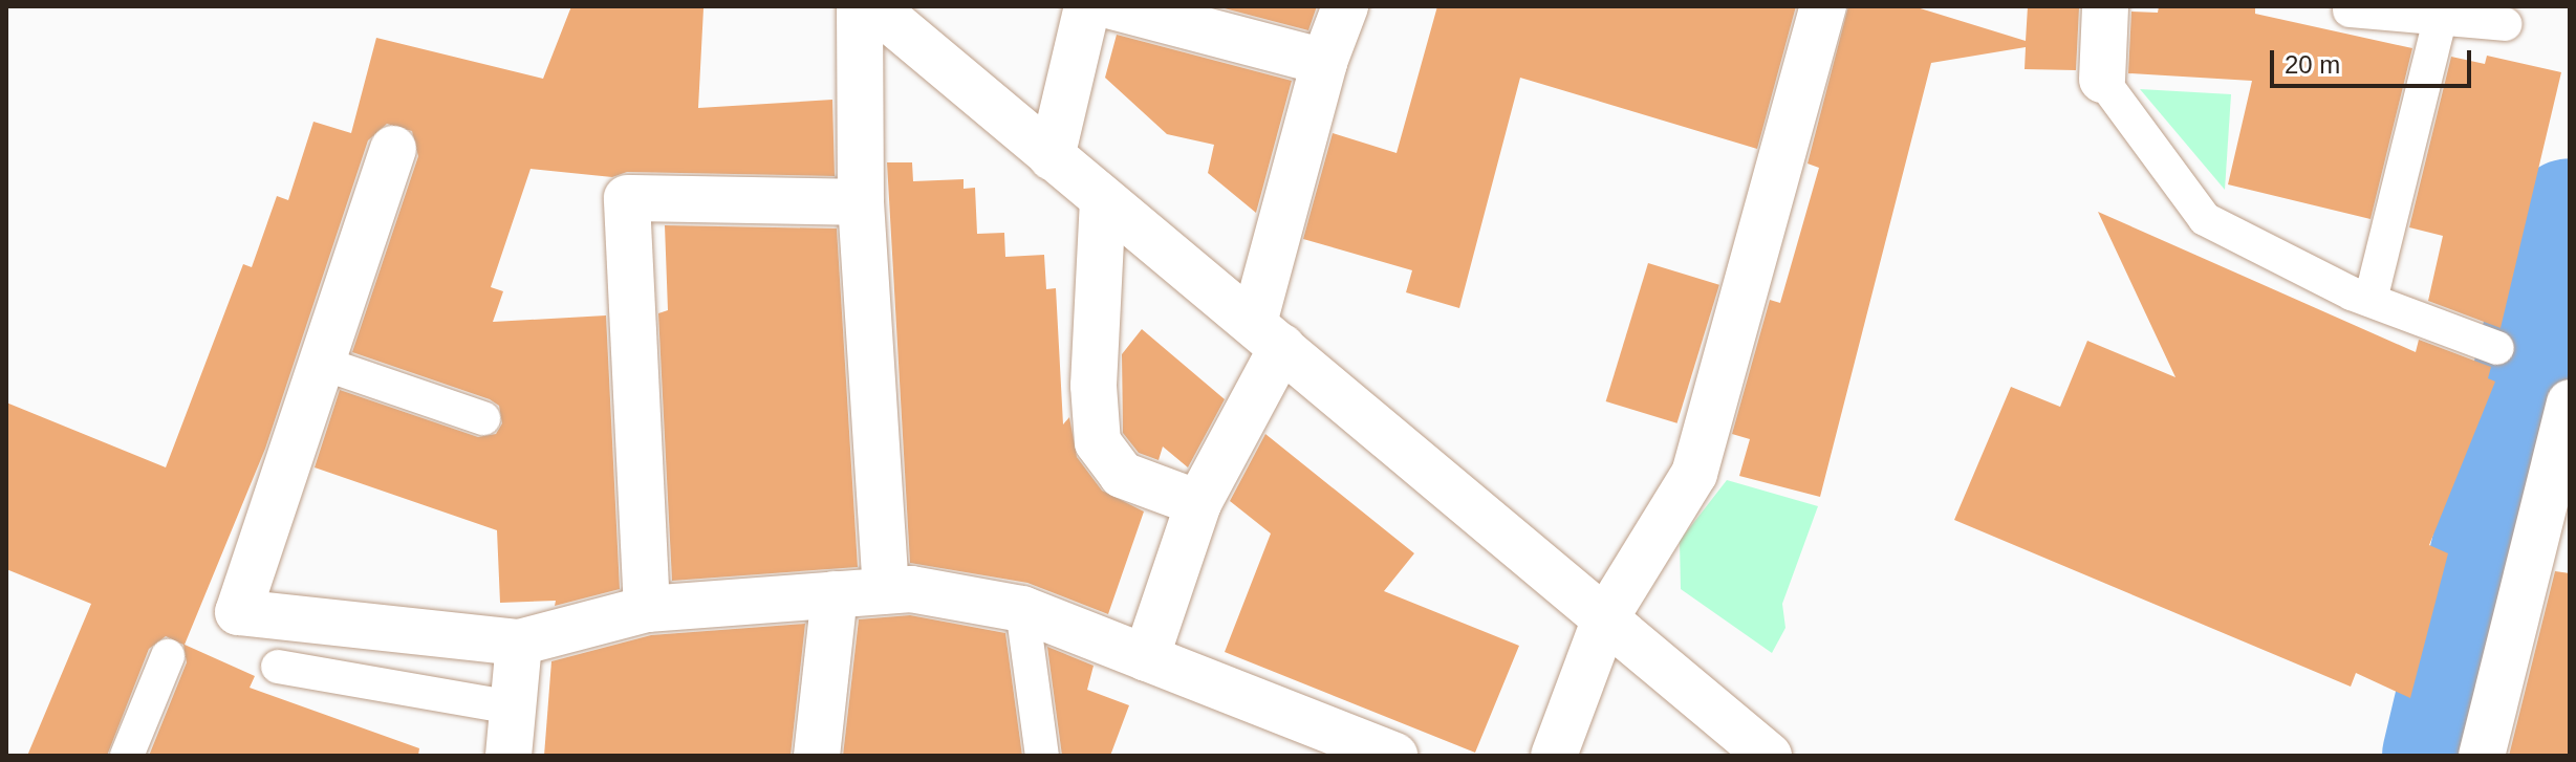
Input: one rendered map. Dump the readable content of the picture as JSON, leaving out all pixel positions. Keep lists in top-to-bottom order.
{
  "scale_bar": "20 m"
}
